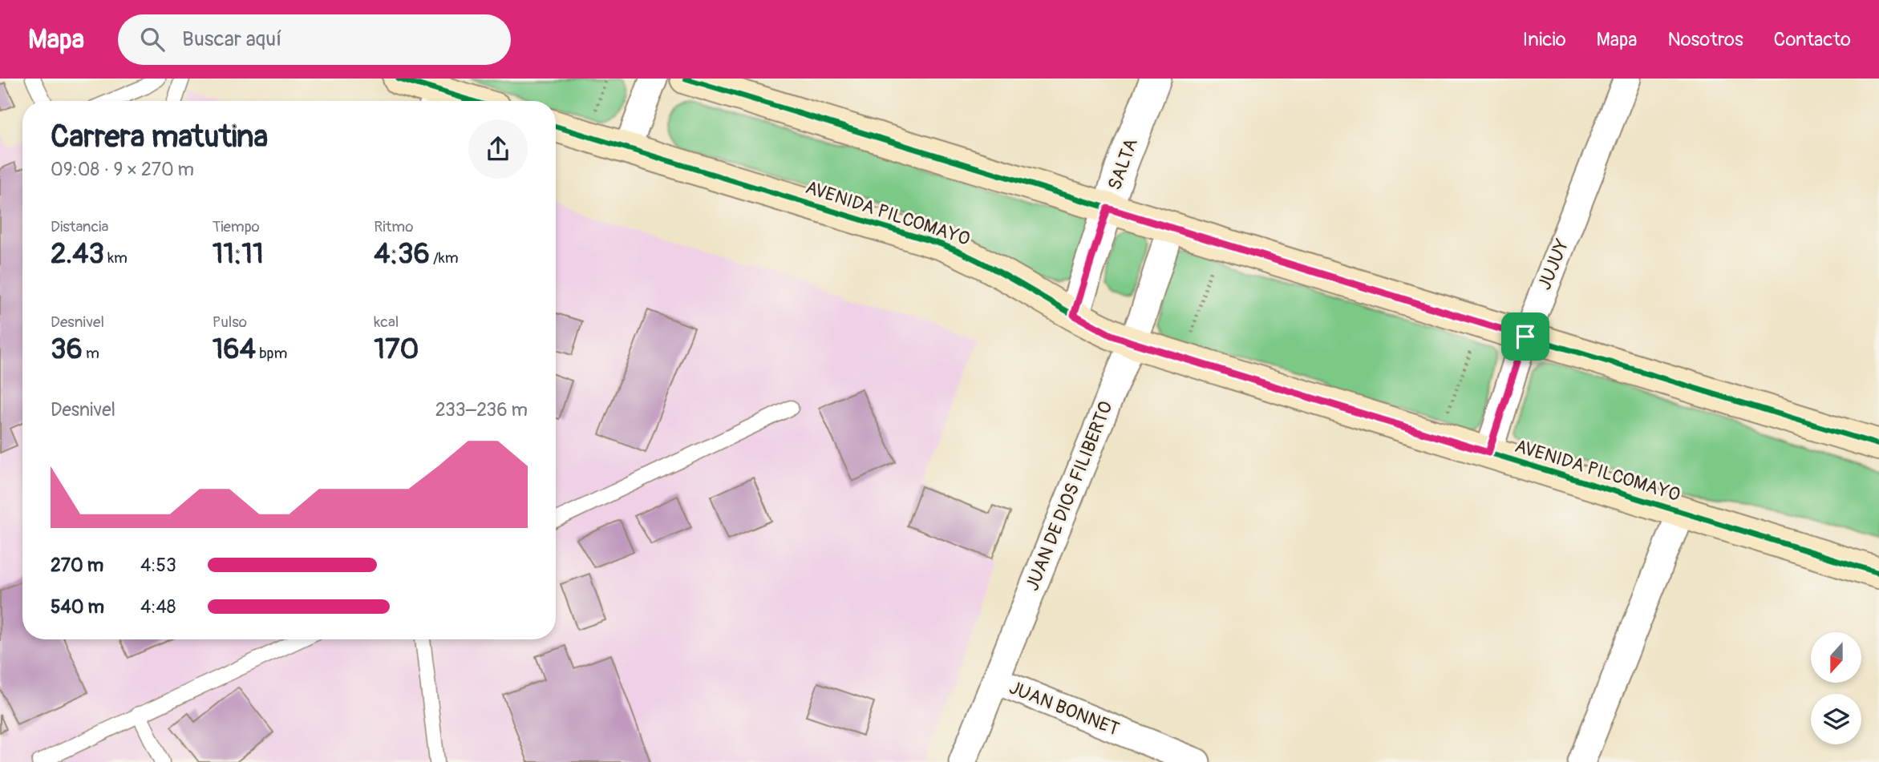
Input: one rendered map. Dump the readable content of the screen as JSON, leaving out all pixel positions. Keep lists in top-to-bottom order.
{
  "streets": {
    "main road": ["AVENIDA PILCOMAYO"],
    "street": [
      "SALTA",
      "JUJUY",
      "JUAN DE DIOS FILIBERTO",
      "JUAN BONNET"
    ]
  },
  "crossings": [
    ["SALTA", "AVENIDA PILCOMAYO"],
    ["AVENIDA PILCOMAYO", "JUJUY"],
    ["AVENIDA PILCOMAYO", "JUAN DE DIOS FILIBERTO"],
    ["JUAN DE DIOS FILIBERTO", "JUAN BONNET"]
  ],
  "north": "bottom",
  "page": {
    "header": "Mapa",
    "search": "Buscar aquí",
    "nav": [
      "Inicio",
      "Mapa",
      "Nosotros",
      "Contacto"
    ],
    "heading": ["Carrera matutina", "09:08 · 9 × 270 m"],
    "stats": [
      ["Distancia", "2.43 km"],
      ["Tiempo", "11:11"],
      ["Ritmo", "4:36 /km"],
      ["Desnivel", "36 m"],
      ["Pulso", "164 bpm"],
      ["kcal", "170"]
    ],
    "chart": ["Desnivel", "233–236 m"],
    "list": [
      {
        "name": "270 m",
        "note": "4:53"
      },
      {
        "name": "540 m",
        "note": "4:48"
      }
    ]
  }
}
